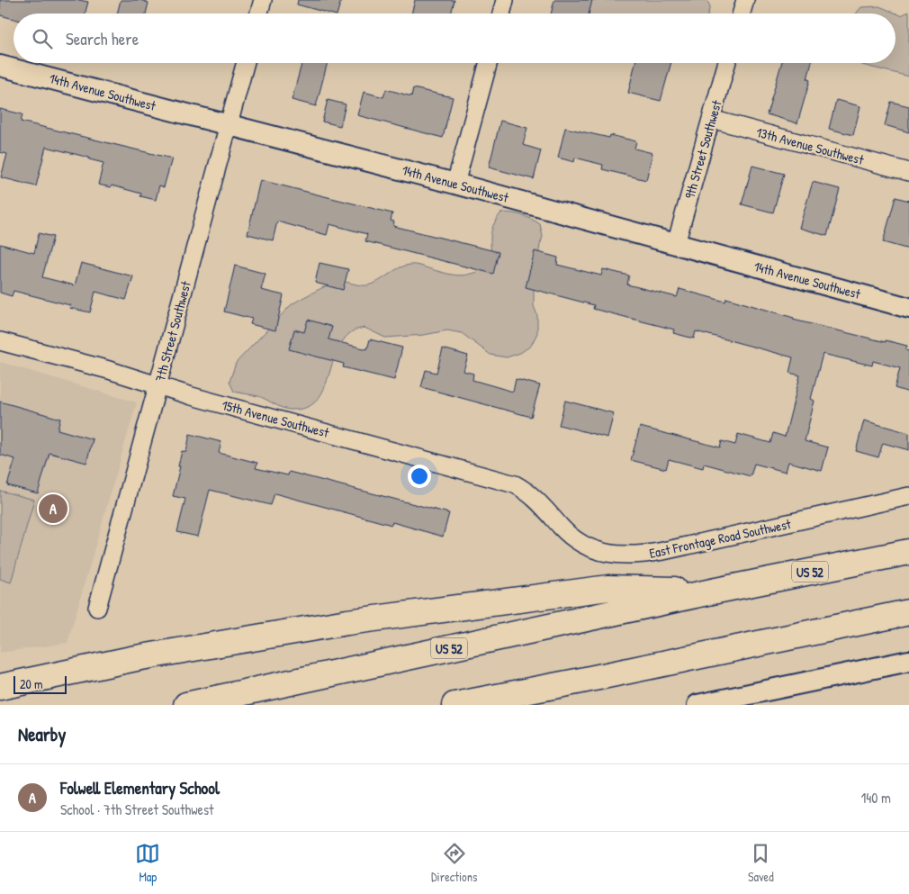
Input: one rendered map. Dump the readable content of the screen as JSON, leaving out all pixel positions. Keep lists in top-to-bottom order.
{
  "streets": {
    "highway": ["US 52"],
    "street": [
      "14th Avenue Southwest",
      "13th Avenue Southwest",
      "9th Street Southwest",
      "7th Street Southwest",
      "15th Avenue Southwest",
      "East Frontage Road Southwest"
    ]
  },
  "crossings": [
    ["14th Avenue Southwest", "9th Street Southwest"],
    ["14th Avenue Southwest", "7th Street Southwest"],
    ["13th Avenue Southwest", "9th Street Southwest"],
    ["7th Street Southwest", "15th Avenue Southwest"],
    ["15th Avenue Southwest", "East Frontage Road Southwest"]
  ],
  "scale_bar": "20 m",
  "page": {
    "search": "Search here",
    "pins": "A",
    "scale": "20 m",
    "heading": "Nearby",
    "list": [
      {
        "mark": "A",
        "name": "Folwell Elementary School",
        "note": "School · 7th Street Southwest",
        "value": "140 m"
      }
    ],
    "nav": ["Map", "Directions", "Saved"]
  }
}
